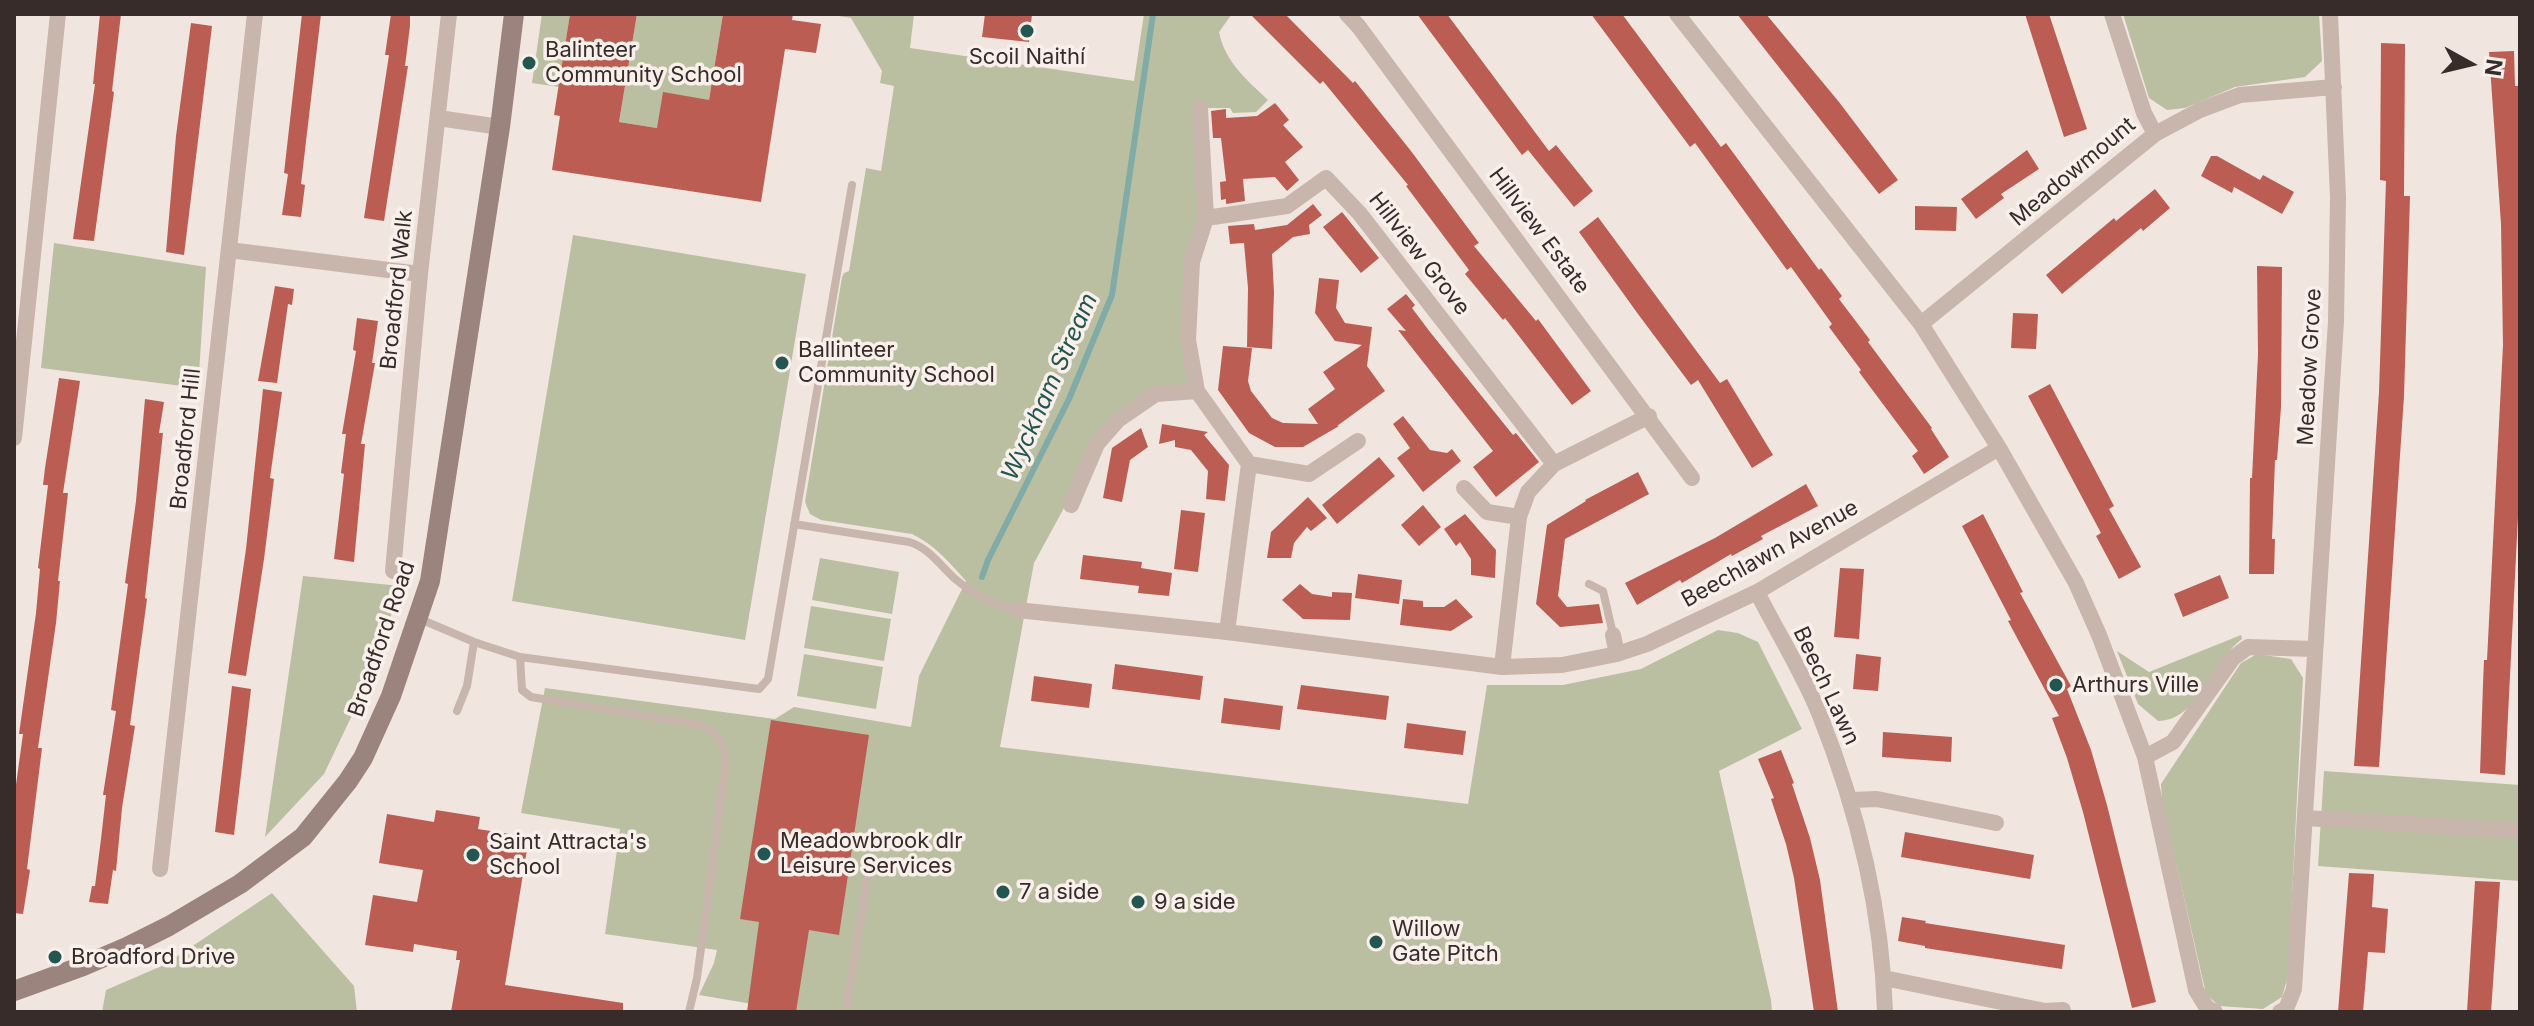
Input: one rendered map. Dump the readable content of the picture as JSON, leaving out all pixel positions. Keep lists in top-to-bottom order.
{
  "streets": {
    "street": [
      "Meadowmount",
      "Hillview Estate",
      "Hillview Grove",
      "Broadford Walk",
      "Meadow Grove",
      "Broadford Hill",
      "Beechlawn Avenue",
      "Broadford Road",
      "Beech Lawn"
    ]
  },
  "crossings": [
    ["Beechlawn Avenue", "Beech Lawn"]
  ],
  "water": ["Wyckham Stream"],
  "places": [
    "Scoil Naithí",
    "Balinteer Community School",
    "Ballinteer Community School",
    "Arthurs Ville",
    "Meadowbrook dlr Leisure Services",
    "Saint Attracta's School",
    "7 a side",
    "9 a side",
    "Willow Gate Pitch",
    "Broadford Drive"
  ],
  "north": "right"
}
